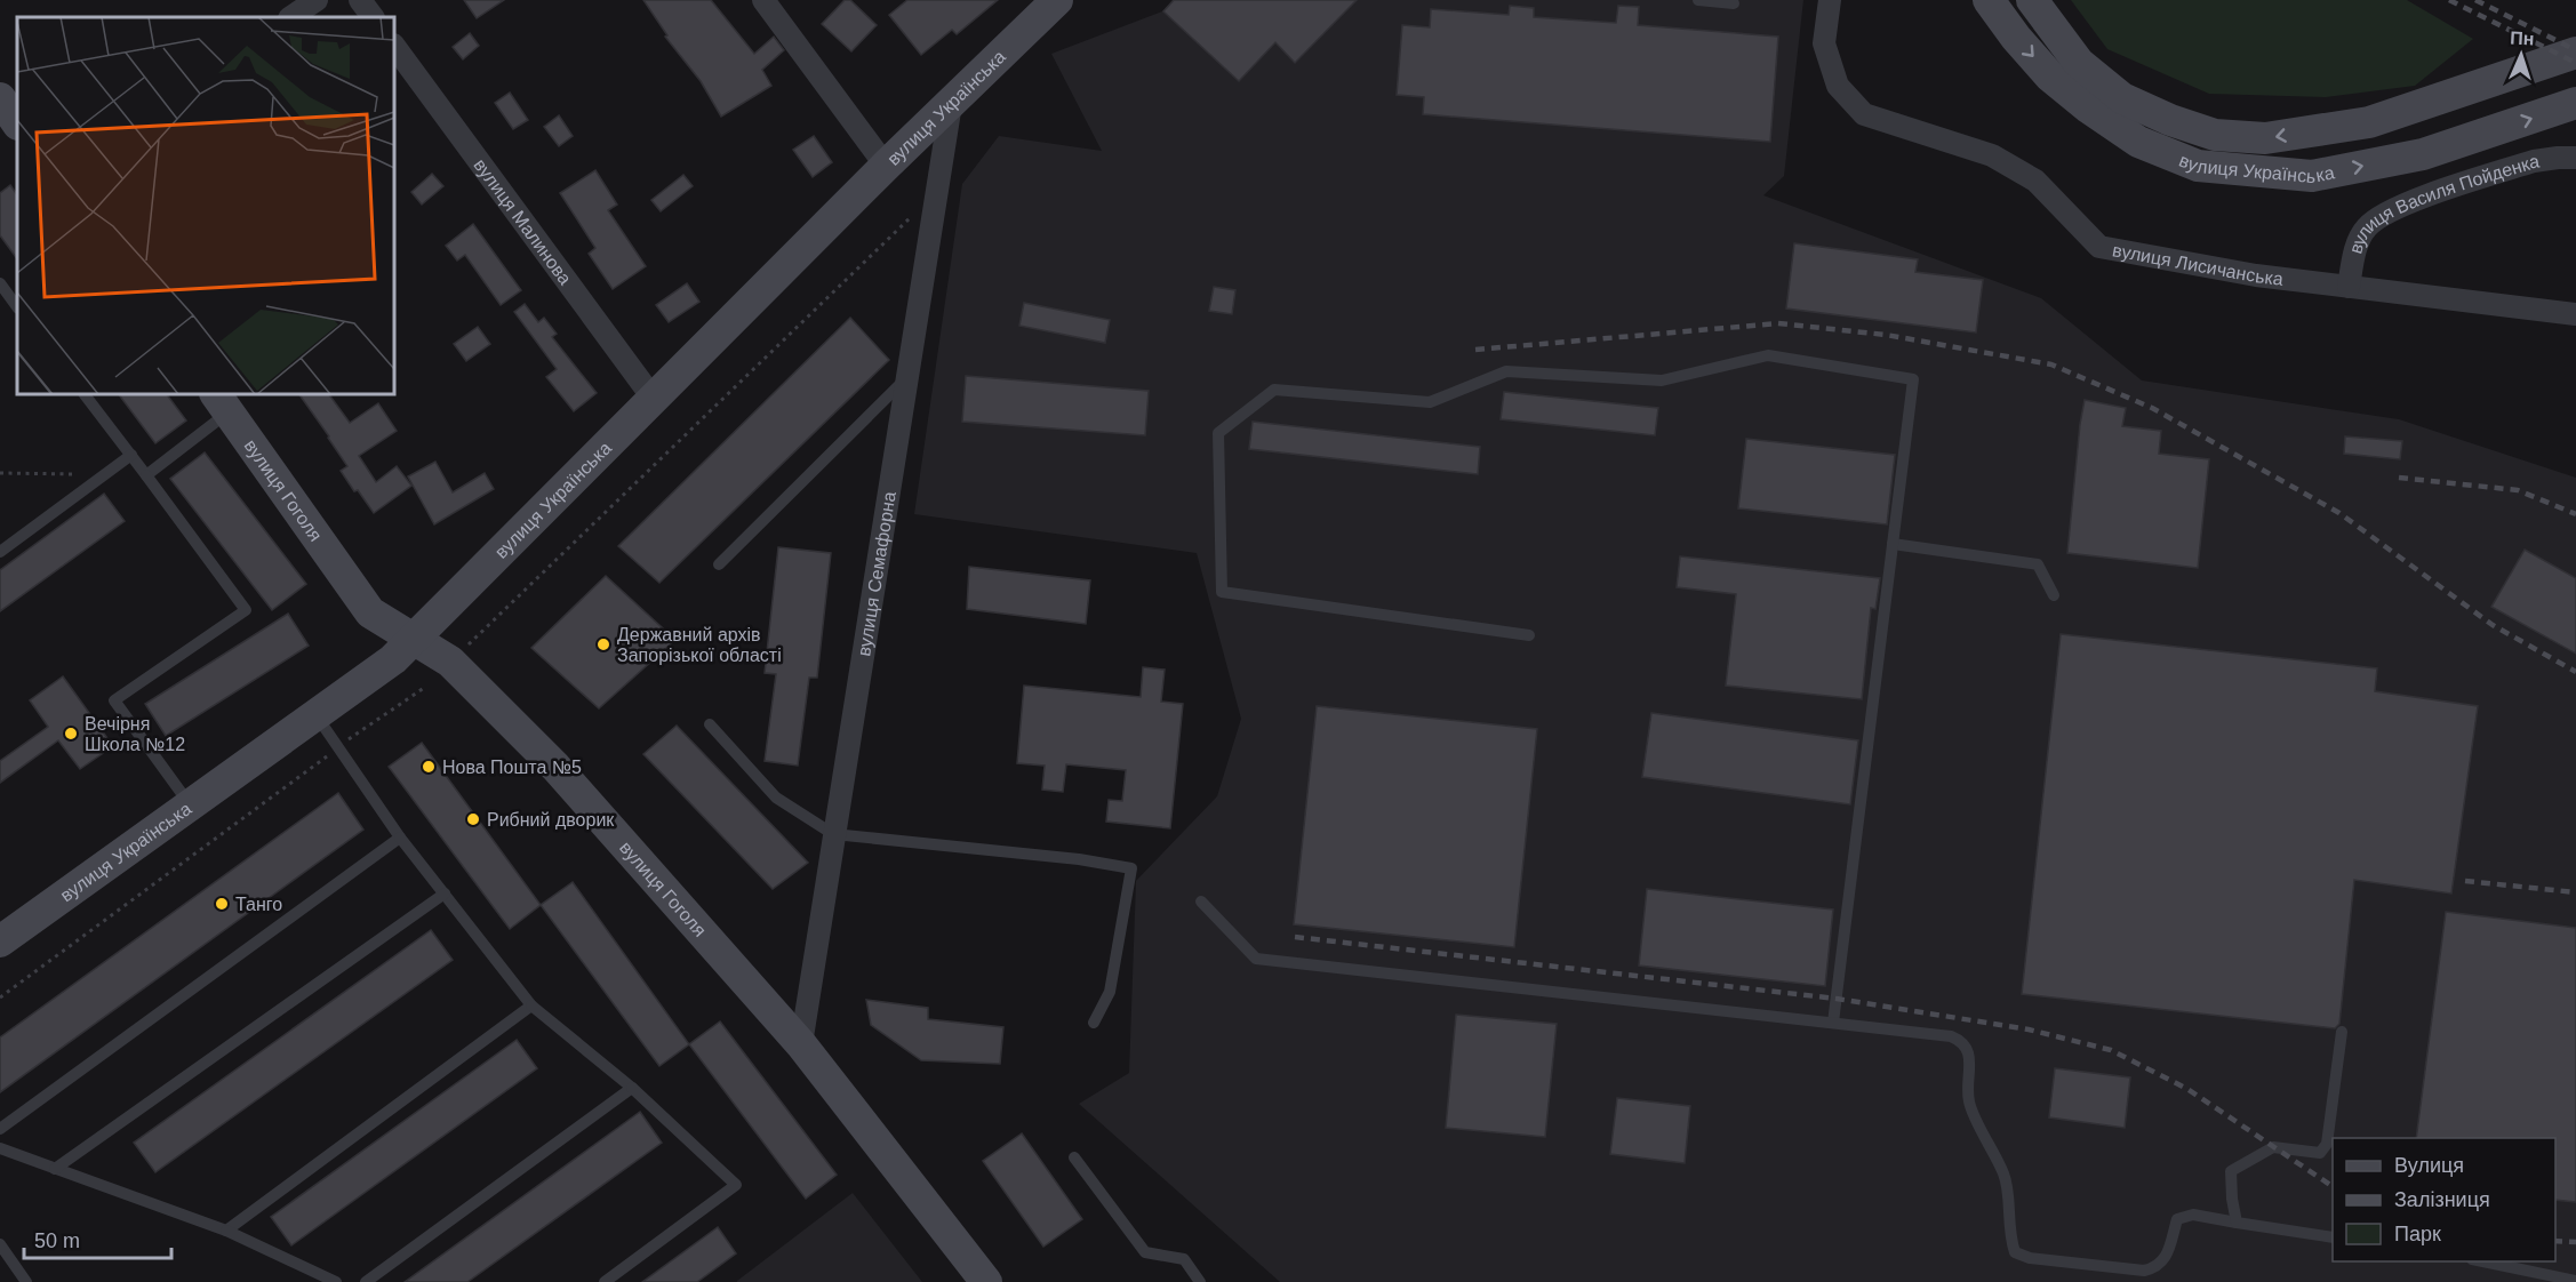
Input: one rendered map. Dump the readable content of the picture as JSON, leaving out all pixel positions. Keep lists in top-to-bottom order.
{
  "streets": {
    "main road": ["вулиця Українська", "вулиця Гоголя"],
    "street": [
      "вулиця Василя Пойденка",
      "вулиця Малинова",
      "вулиця Лисичанська",
      "вулиця Семафорна"
    ]
  },
  "crossings": [
    ["вулиця Українська", "вулиця Малинова"],
    ["вулиця Українська", "вулиця Гоголя"],
    ["вулиця Українська", "вулиця Семафорна"],
    ["вулиця Василя Пойденка", "вулиця Лисичанська"],
    ["вулиця Гоголя", "вулиця Семафорна"]
  ],
  "places": [
    "Державний архів Запорізької області",
    "Вечірня Школа №12",
    "Нова Пошта №5",
    "Рибний дворик",
    "Танго"
  ],
  "legend": ["Вулиця", "Залізниця", "Парк"],
  "scale_bar": "50 m",
  "north": "top"
}
